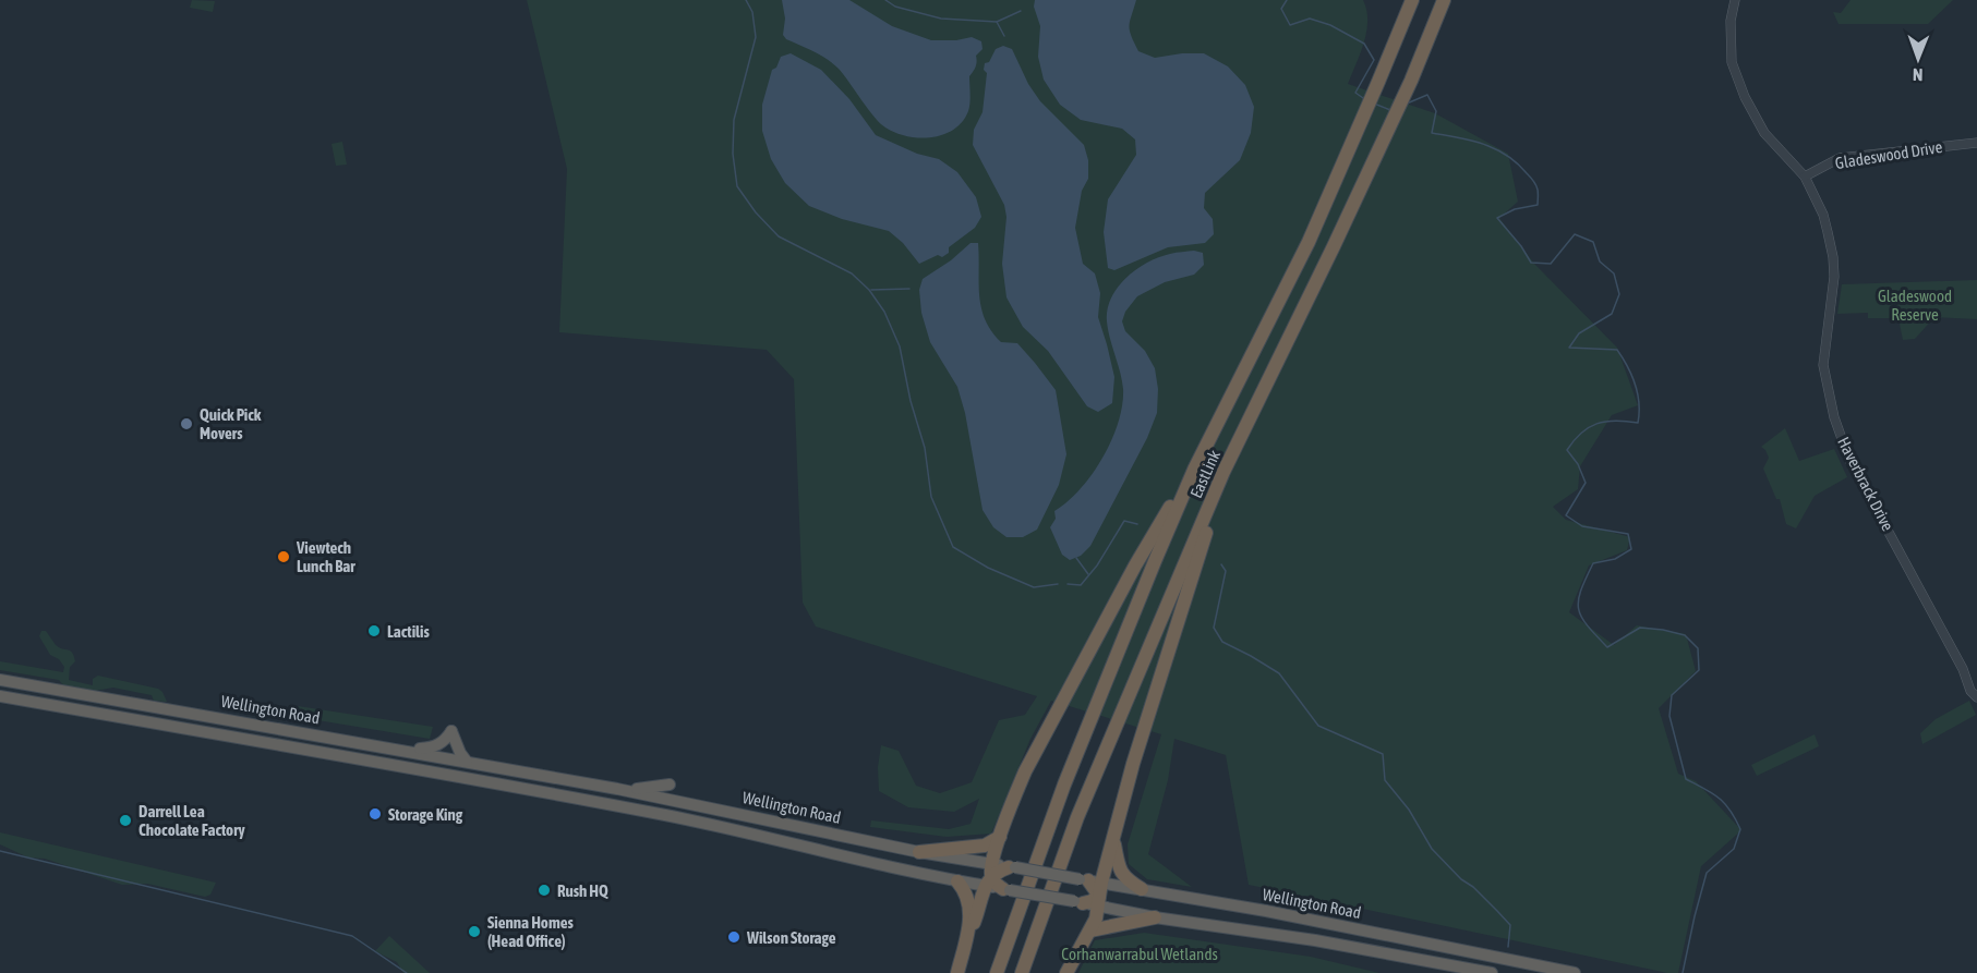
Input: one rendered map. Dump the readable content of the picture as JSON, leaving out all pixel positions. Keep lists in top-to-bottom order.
{
  "streets": {
    "highway": ["EastLink", "Wellington Road"],
    "street": ["Gladeswood Drive", "Haverbrack Drive"]
  },
  "crossings": [
    ["Gladeswood Drive", "Haverbrack Drive"]
  ],
  "parks": ["Gladeswood Reserve", "Corhanwarrabul Wetlands"],
  "places": [
    "Quick Pick Movers",
    "Viewtech Lunch Bar",
    "Lactilis",
    "Storage King",
    "Darrell Lea Chocolate Factory",
    "Rush HQ",
    "Sienna Homes (Head Office)",
    "Wilson Storage"
  ],
  "north": "bottom"
}
